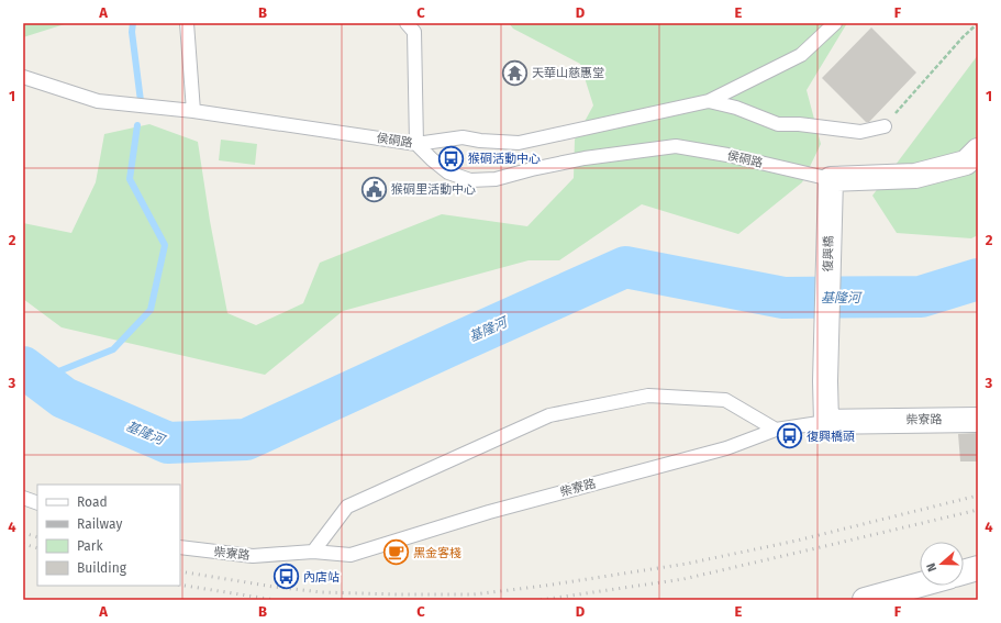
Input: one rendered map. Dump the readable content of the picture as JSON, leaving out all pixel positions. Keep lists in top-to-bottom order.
{
  "streets": {
    "street": ["復興橋", "柴寮路"],
    "lane": ["侯硐路"]
  },
  "crossings": [
    ["侯硐路", "復興橋"],
    ["復興橋", "柴寮路"]
  ],
  "water": ["基隆河"],
  "places": {
    "temple": ["天華山慈惠堂"],
    "bus stop": ["猴硐活動中心", "復興橋頭", "內店站"],
    "public building": ["猴硐里活動中心"],
    "cafe": ["黑金客棧"]
  },
  "legend": [
    "Road",
    "Railway",
    "Park",
    "Building"
  ],
  "north": "left",
  "grid": {
    "columns": [
      "A",
      "B",
      "C",
      "D",
      "E",
      "F"
    ],
    "rows": [
      "1",
      "2",
      "3",
      "4"
    ]
  }
}
